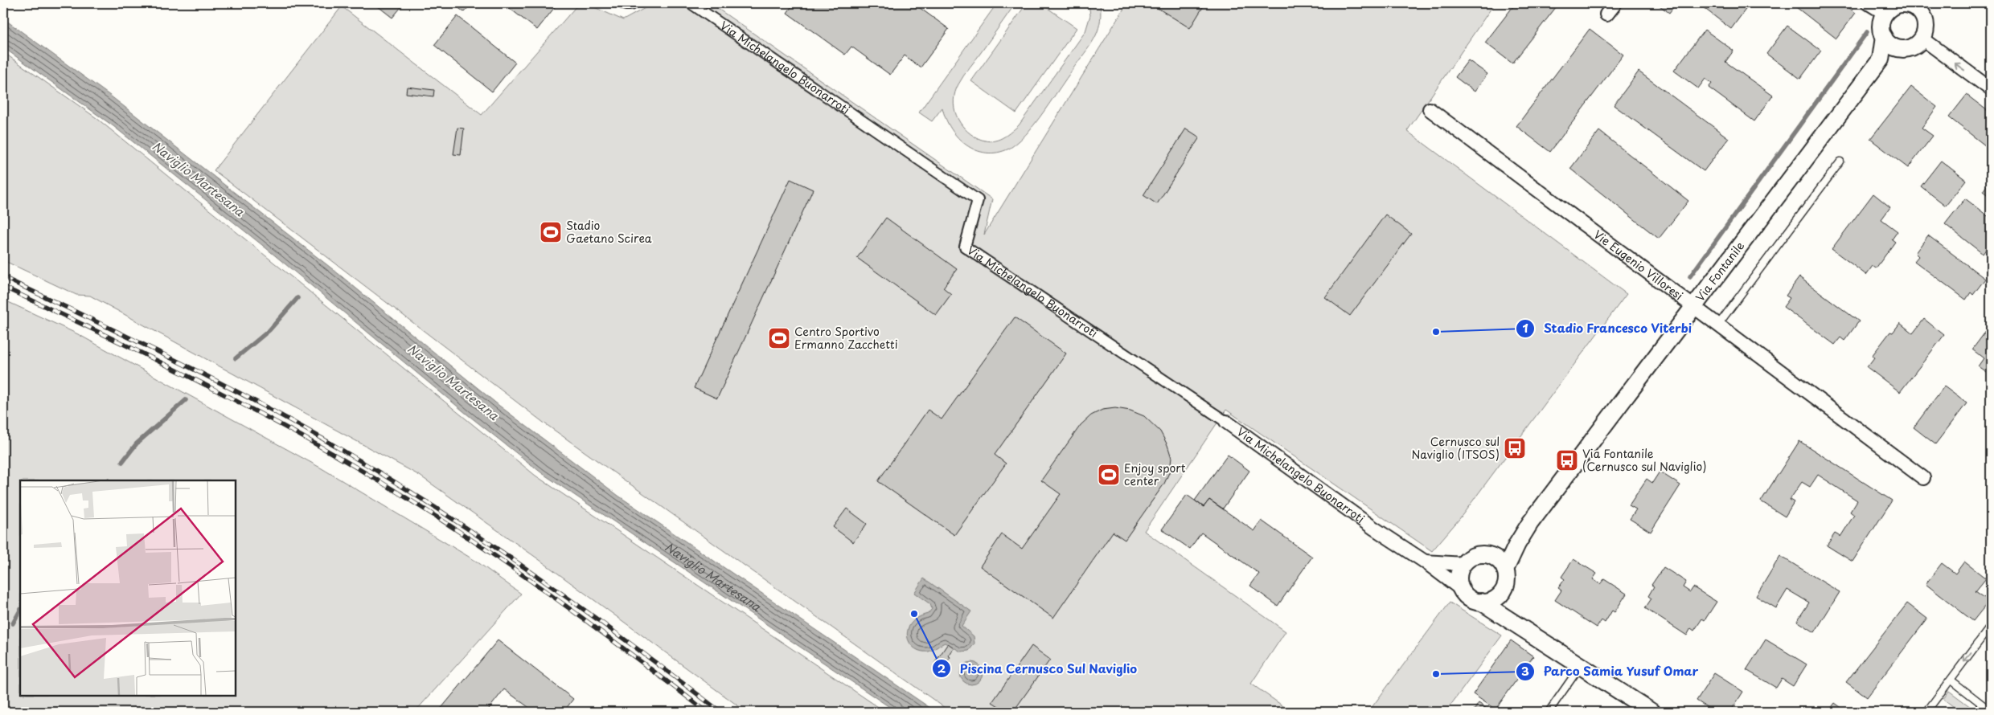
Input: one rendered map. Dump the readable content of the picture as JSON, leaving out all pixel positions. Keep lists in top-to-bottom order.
{
  "streets": {
    "street": ["Via Michelangelo Buonarroti", "Vie Eugenio Villoresi", "Via Fontanile"]
  },
  "crossings": [
    ["Via Michelangelo Buonarroti", "Via Fontanile"],
    ["Vie Eugenio Villoresi", "Via Fontanile"]
  ],
  "water": ["Naviglio Martesana"],
  "places": {
    "sports": ["Stadio Gaetano Scirea", "Centro Sportivo Ermanno Zacchetti", "Enjoy sport center"],
    "other": ["Stadio Francesco Viterbi", "Piscina Cernusco Sul Naviglio", "Parco Samia Yusuf Omar"],
    "bus stop": ["Cernusco sul Naviglio (ITSOS)", "Via Fontanile (Cernusco sul Naviglio)"]
  }
}
